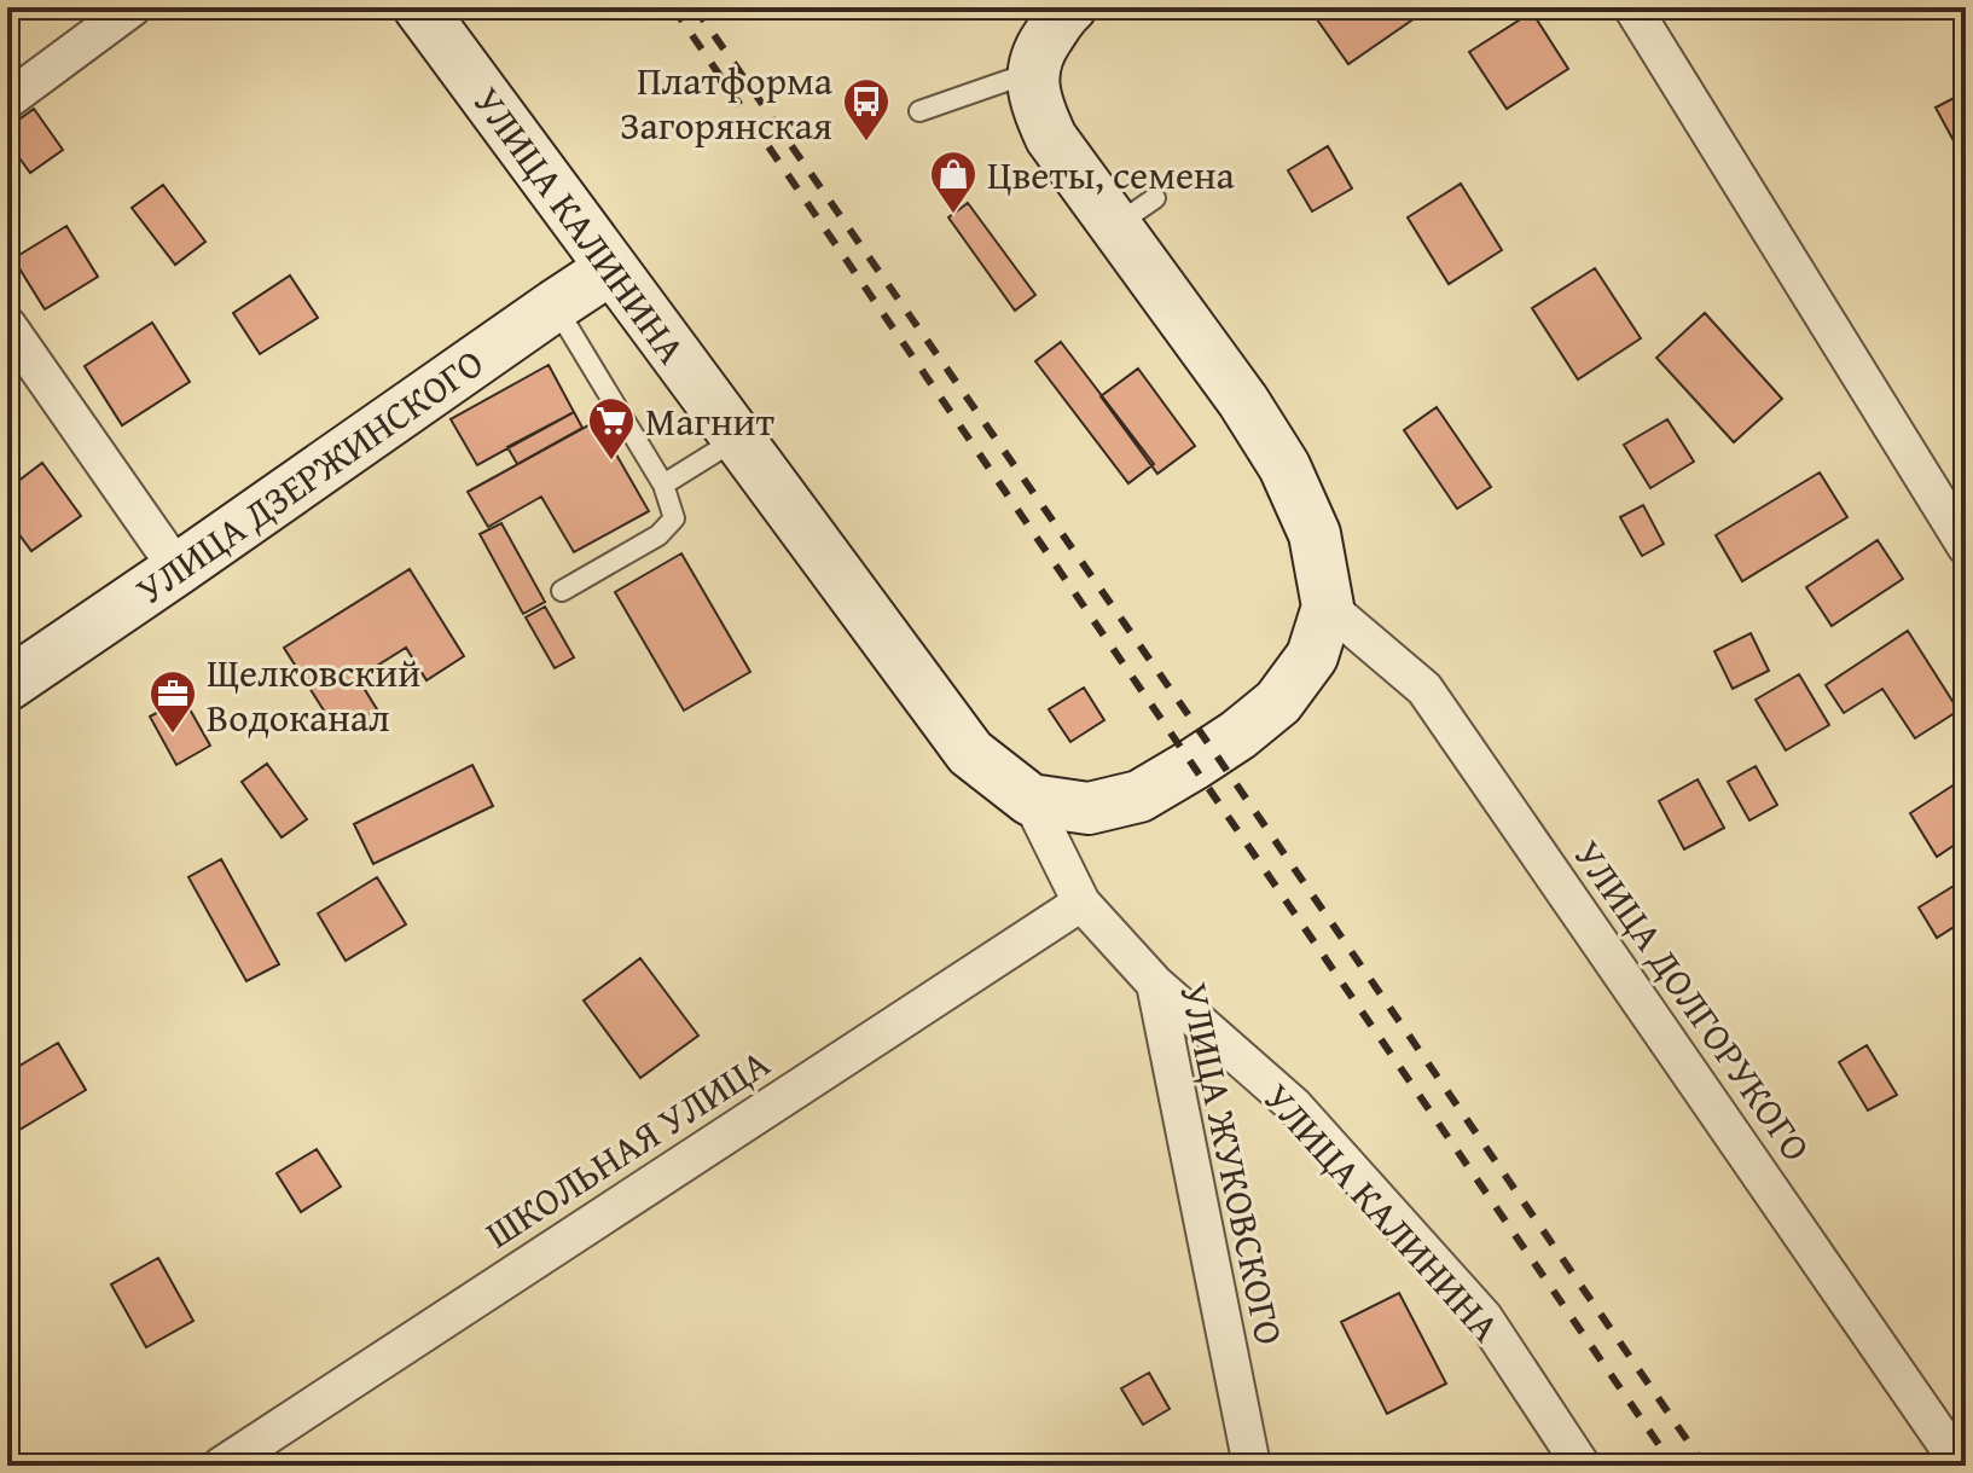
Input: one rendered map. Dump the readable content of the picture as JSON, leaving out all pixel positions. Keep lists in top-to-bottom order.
{
  "streets": {
    "main road": ["УЛИЦА КАЛИНИНА", "УЛИЦА ДЗЕРЖИНСКОГО"],
    "street": ["УЛИЦА ДОЛГОРУКОГО", "ШКОЛЬНАЯ УЛИЦА", "УЛИЦА ЖУКОВСКОГО"]
  },
  "crossings": [
    ["УЛИЦА КАЛИНИНА", "УЛИЦА ДЗЕРЖИНСКОГО"],
    ["УЛИЦА КАЛИНИНА", "УЛИЦА ЖУКОВСКОГО"],
    ["ШКОЛЬНАЯ УЛИЦА", "УЛИЦА ЖУКОВСКОГО"]
  ],
  "places": {
    "bus stop": ["Платформа Загорянская"],
    "shop": ["Цветы, семена"],
    "supermarket": ["Магнит"],
    "office": ["Щелковский Водоканал"]
  }
}
